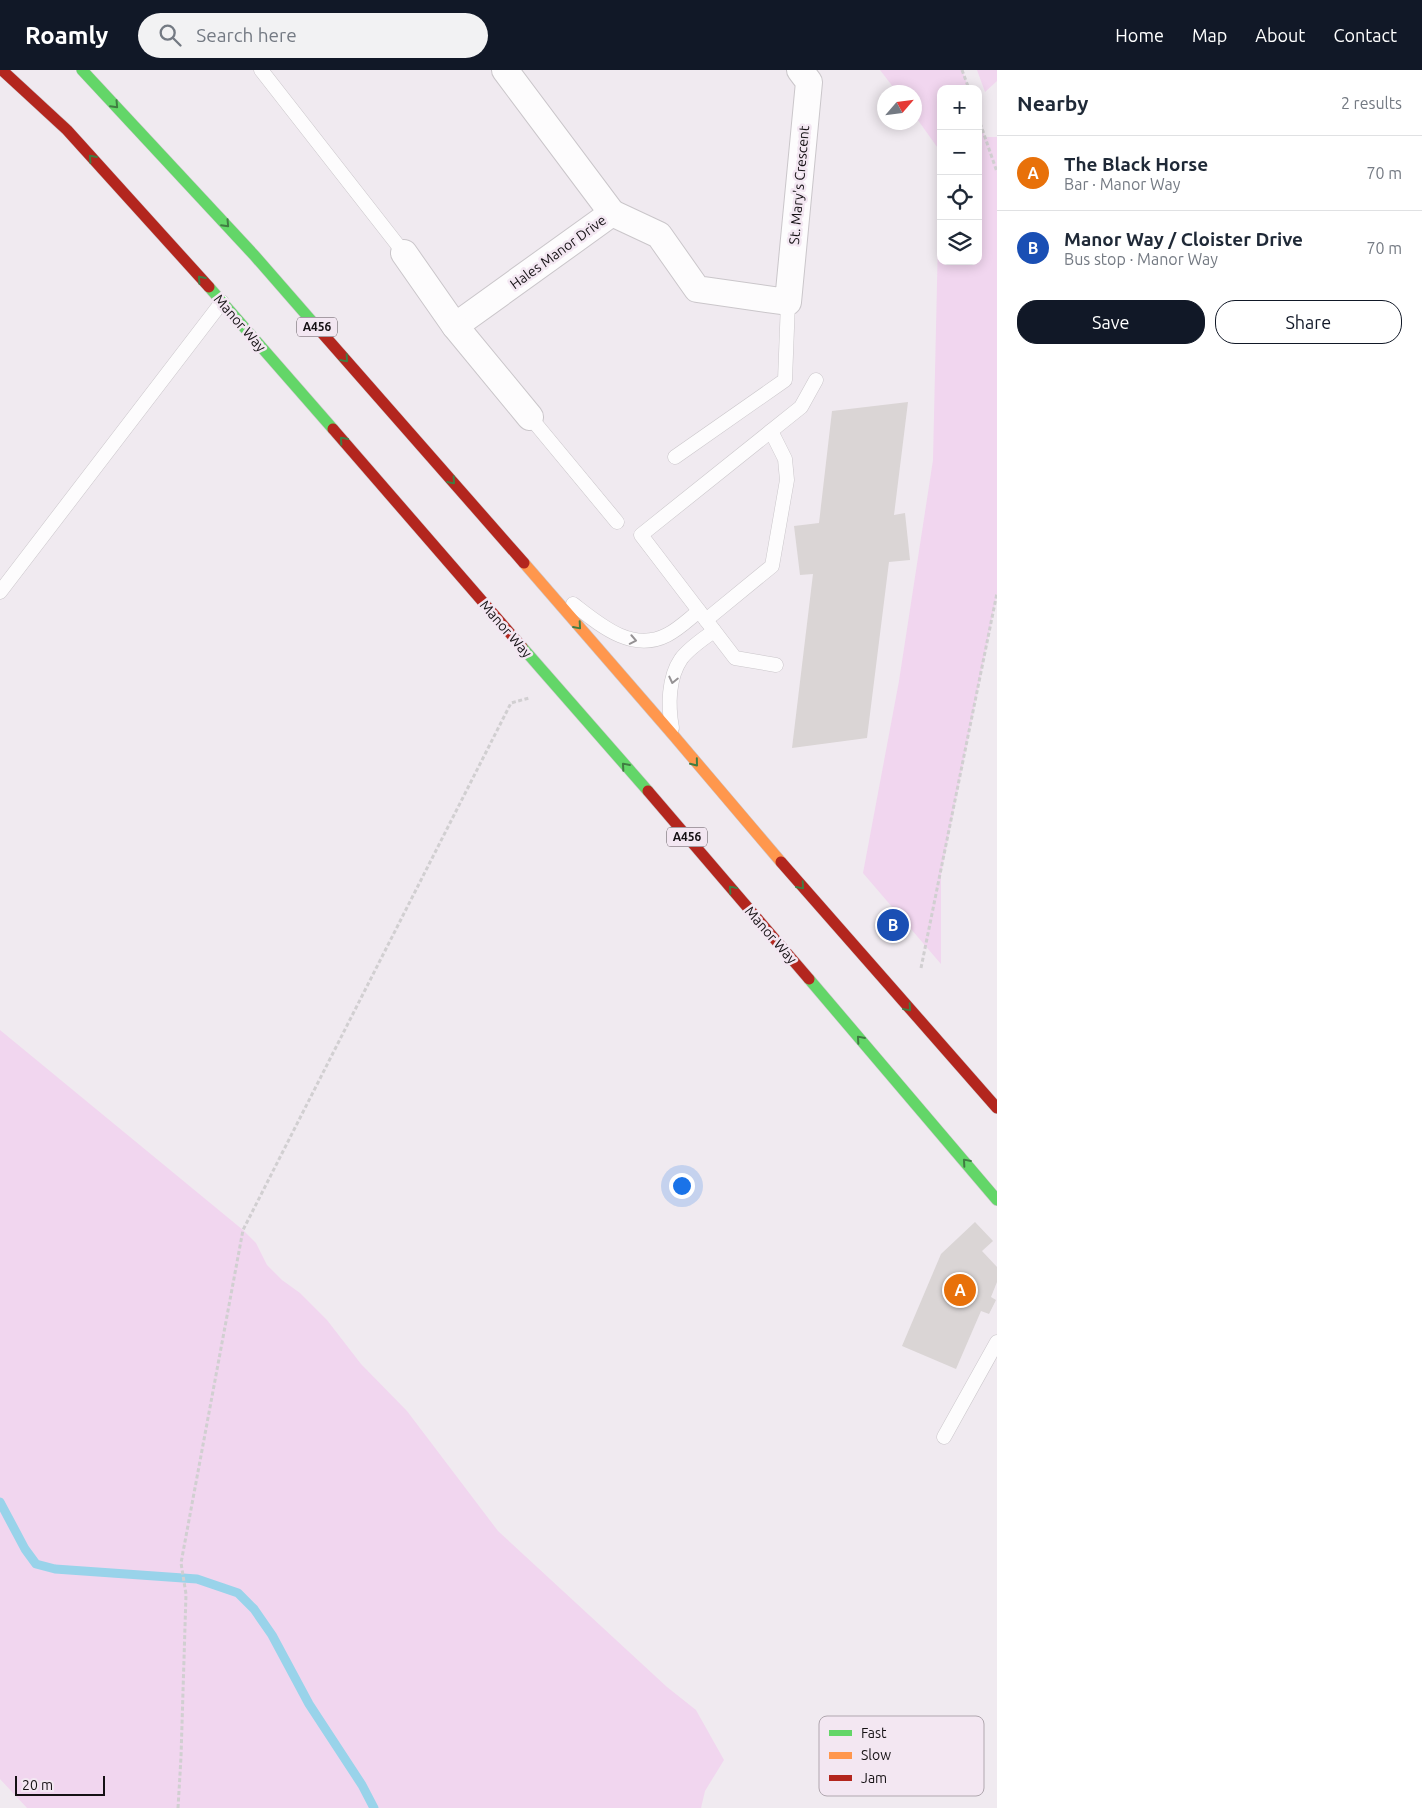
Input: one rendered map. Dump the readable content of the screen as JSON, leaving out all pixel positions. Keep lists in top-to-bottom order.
{
  "streets": {
    "highway": ["Manor Way", "A456"],
    "street": ["St. Mary's Crescent", "Hales Manor Drive"]
  },
  "legend": ["Fast", "Slow", "Jam"],
  "scale_bar": "20 m",
  "north": "top right",
  "page": {
    "header": "Roamly",
    "search": "Search here",
    "nav": [
      "Home",
      "Map",
      "About",
      "Contact"
    ],
    "heading": ["Nearby", "2 results"],
    "map_buttons": ["+", "−"],
    "list": [
      {
        "mark": "A",
        "name": "The Black Horse",
        "note": "Bar · Manor Way",
        "value": "70 m"
      },
      {
        "mark": "B",
        "name": "Manor Way / Cloister Drive",
        "note": "Bus stop · Manor Way",
        "value": "70 m"
      }
    ],
    "buttons": ["Save", "Share"],
    "pins": ["B", "A"],
    "scale": "20 m"
  }
}
